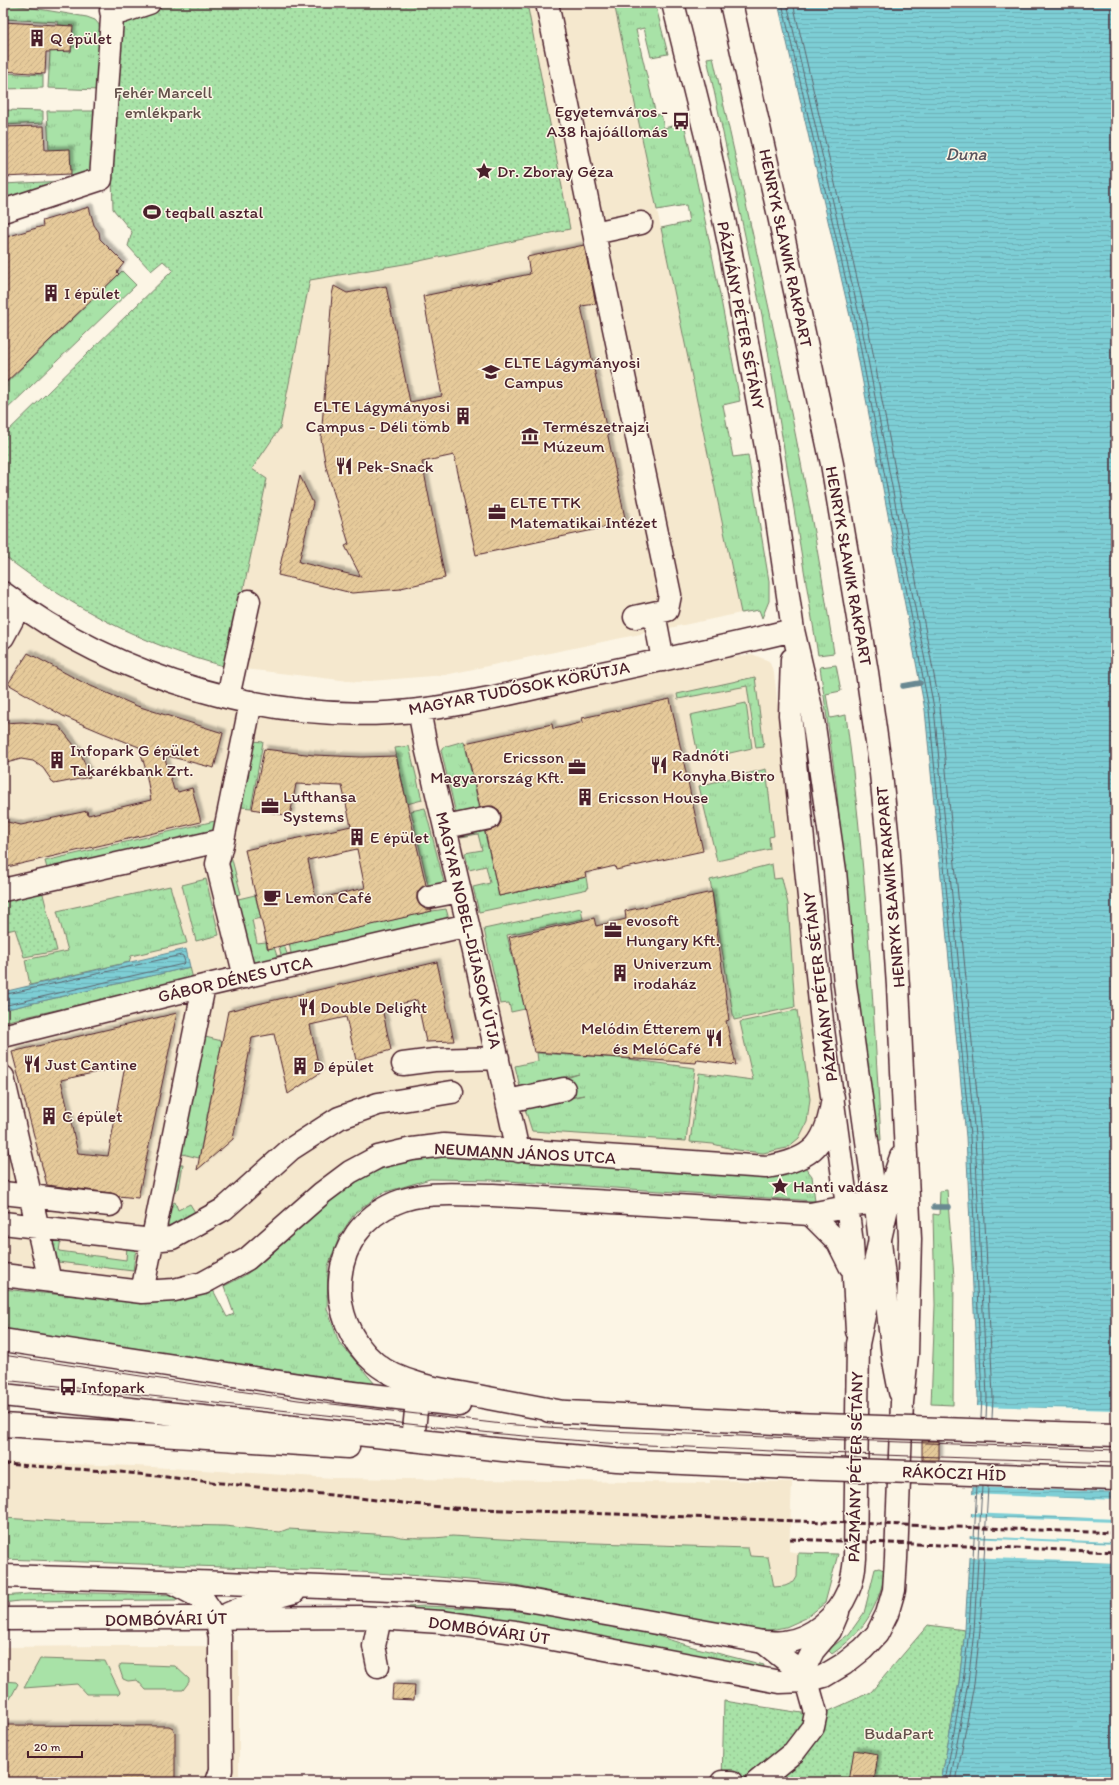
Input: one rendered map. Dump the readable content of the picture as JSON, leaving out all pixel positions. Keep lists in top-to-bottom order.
{
  "streets": {
    "main road": [
      "HENRYK SŁAWIK RAKPART",
      "PÁZMÁNY PÉTER SÉTÁNY",
      "MAGYAR TUDÓSOK KÖRÚTJA",
      "MAGYAR NOBEL-DÍJASOK ÚTJA",
      "GÁBOR DÉNES UTCA",
      "NEUMANN JÁNOS UTCA",
      "RÁKÓCZI HÍD",
      "DOMBÓVÁRI ÚT"
    ]
  },
  "crossings": [
    ["HENRYK SŁAWIK RAKPART", "PÁZMÁNY PÉTER SÉTÁNY"],
    ["PÁZMÁNY PÉTER SÉTÁNY", "MAGYAR TUDÓSOK KÖRÚTJA"],
    ["PÁZMÁNY PÉTER SÉTÁNY", "NEUMANN JÁNOS UTCA"],
    ["PÁZMÁNY PÉTER SÉTÁNY", "DOMBÓVÁRI ÚT"],
    ["MAGYAR TUDÓSOK KÖRÚTJA", "MAGYAR NOBEL-DÍJASOK ÚTJA"],
    ["MAGYAR NOBEL-DÍJASOK ÚTJA", "GÁBOR DÉNES UTCA"],
    ["MAGYAR NOBEL-DÍJASOK ÚTJA", "NEUMANN JÁNOS UTCA"]
  ],
  "water": ["Duna"],
  "parks": ["Fehér Marcell emlékpark", "BudaPart"],
  "places": {
    "building": [
      "Q épület",
      "I épület",
      "ELTE Lágymányosi Campus - Déli tömb",
      "Infopark G épület Takarékbank Zrt.",
      "Ericsson House",
      "E épület",
      "Univerzum irodaház",
      "D épület",
      "C épület"
    ],
    "bus stop": ["Egyetemváros - A38 hajóállomás", "Infopark"],
    "place": ["Dr. Zboray Géza", "Hanti vadász"],
    "sports": ["teqball asztal"],
    "school or university": ["ELTE Lágymányosi Campus"],
    "museum": ["Természetrajzi Múzeum"],
    "restaurant": [
      "Pek-Snack",
      "Radnóti Konyha Bistro",
      "Double Delight",
      "Melódin Étterem és MelóCafé",
      "Just Cantine"
    ],
    "office": [
      "ELTE TTK Matematikai Intézet",
      "Ericsson Magyarország Kft.",
      "Lufthansa Systems",
      "evosoft Hungary Kft."
    ],
    "cafe": ["Lemon Café"]
  },
  "scale_bar": "20 m"
}
